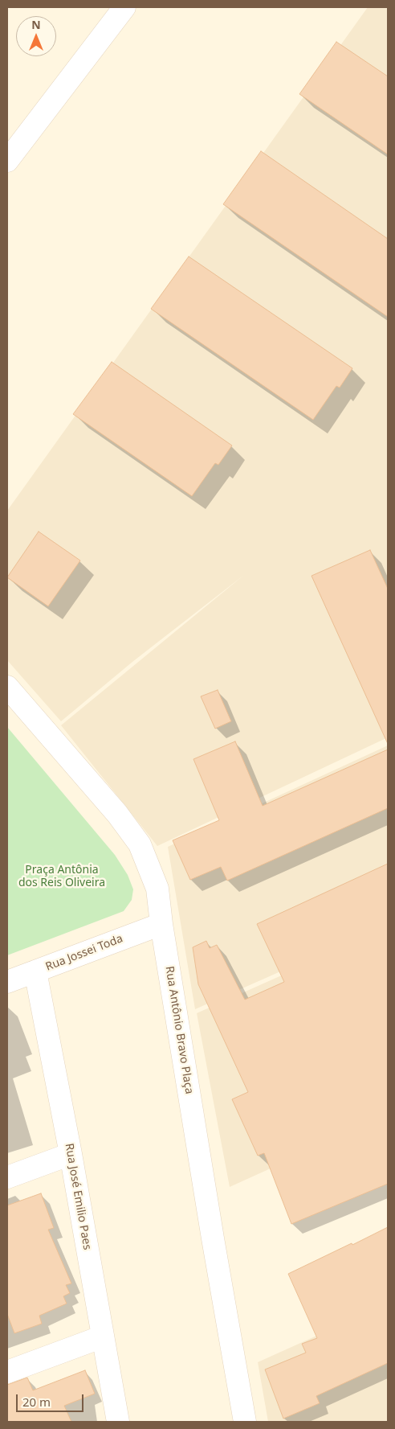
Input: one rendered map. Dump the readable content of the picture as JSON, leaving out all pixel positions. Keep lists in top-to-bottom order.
{
  "streets": {
    "street": ["Rua Jossei Toda", "Rua Antônio Bravo Plaça", "Rua José Emilio Paes"]
  },
  "crossings": [
    ["Rua Jossei Toda", "Rua Antônio Bravo Plaça"],
    ["Rua Jossei Toda", "Rua José Emilio Paes"]
  ],
  "parks": ["Praça Antônia dos Reis Oliveira"],
  "scale_bar": "20 m",
  "north": "top"
}
